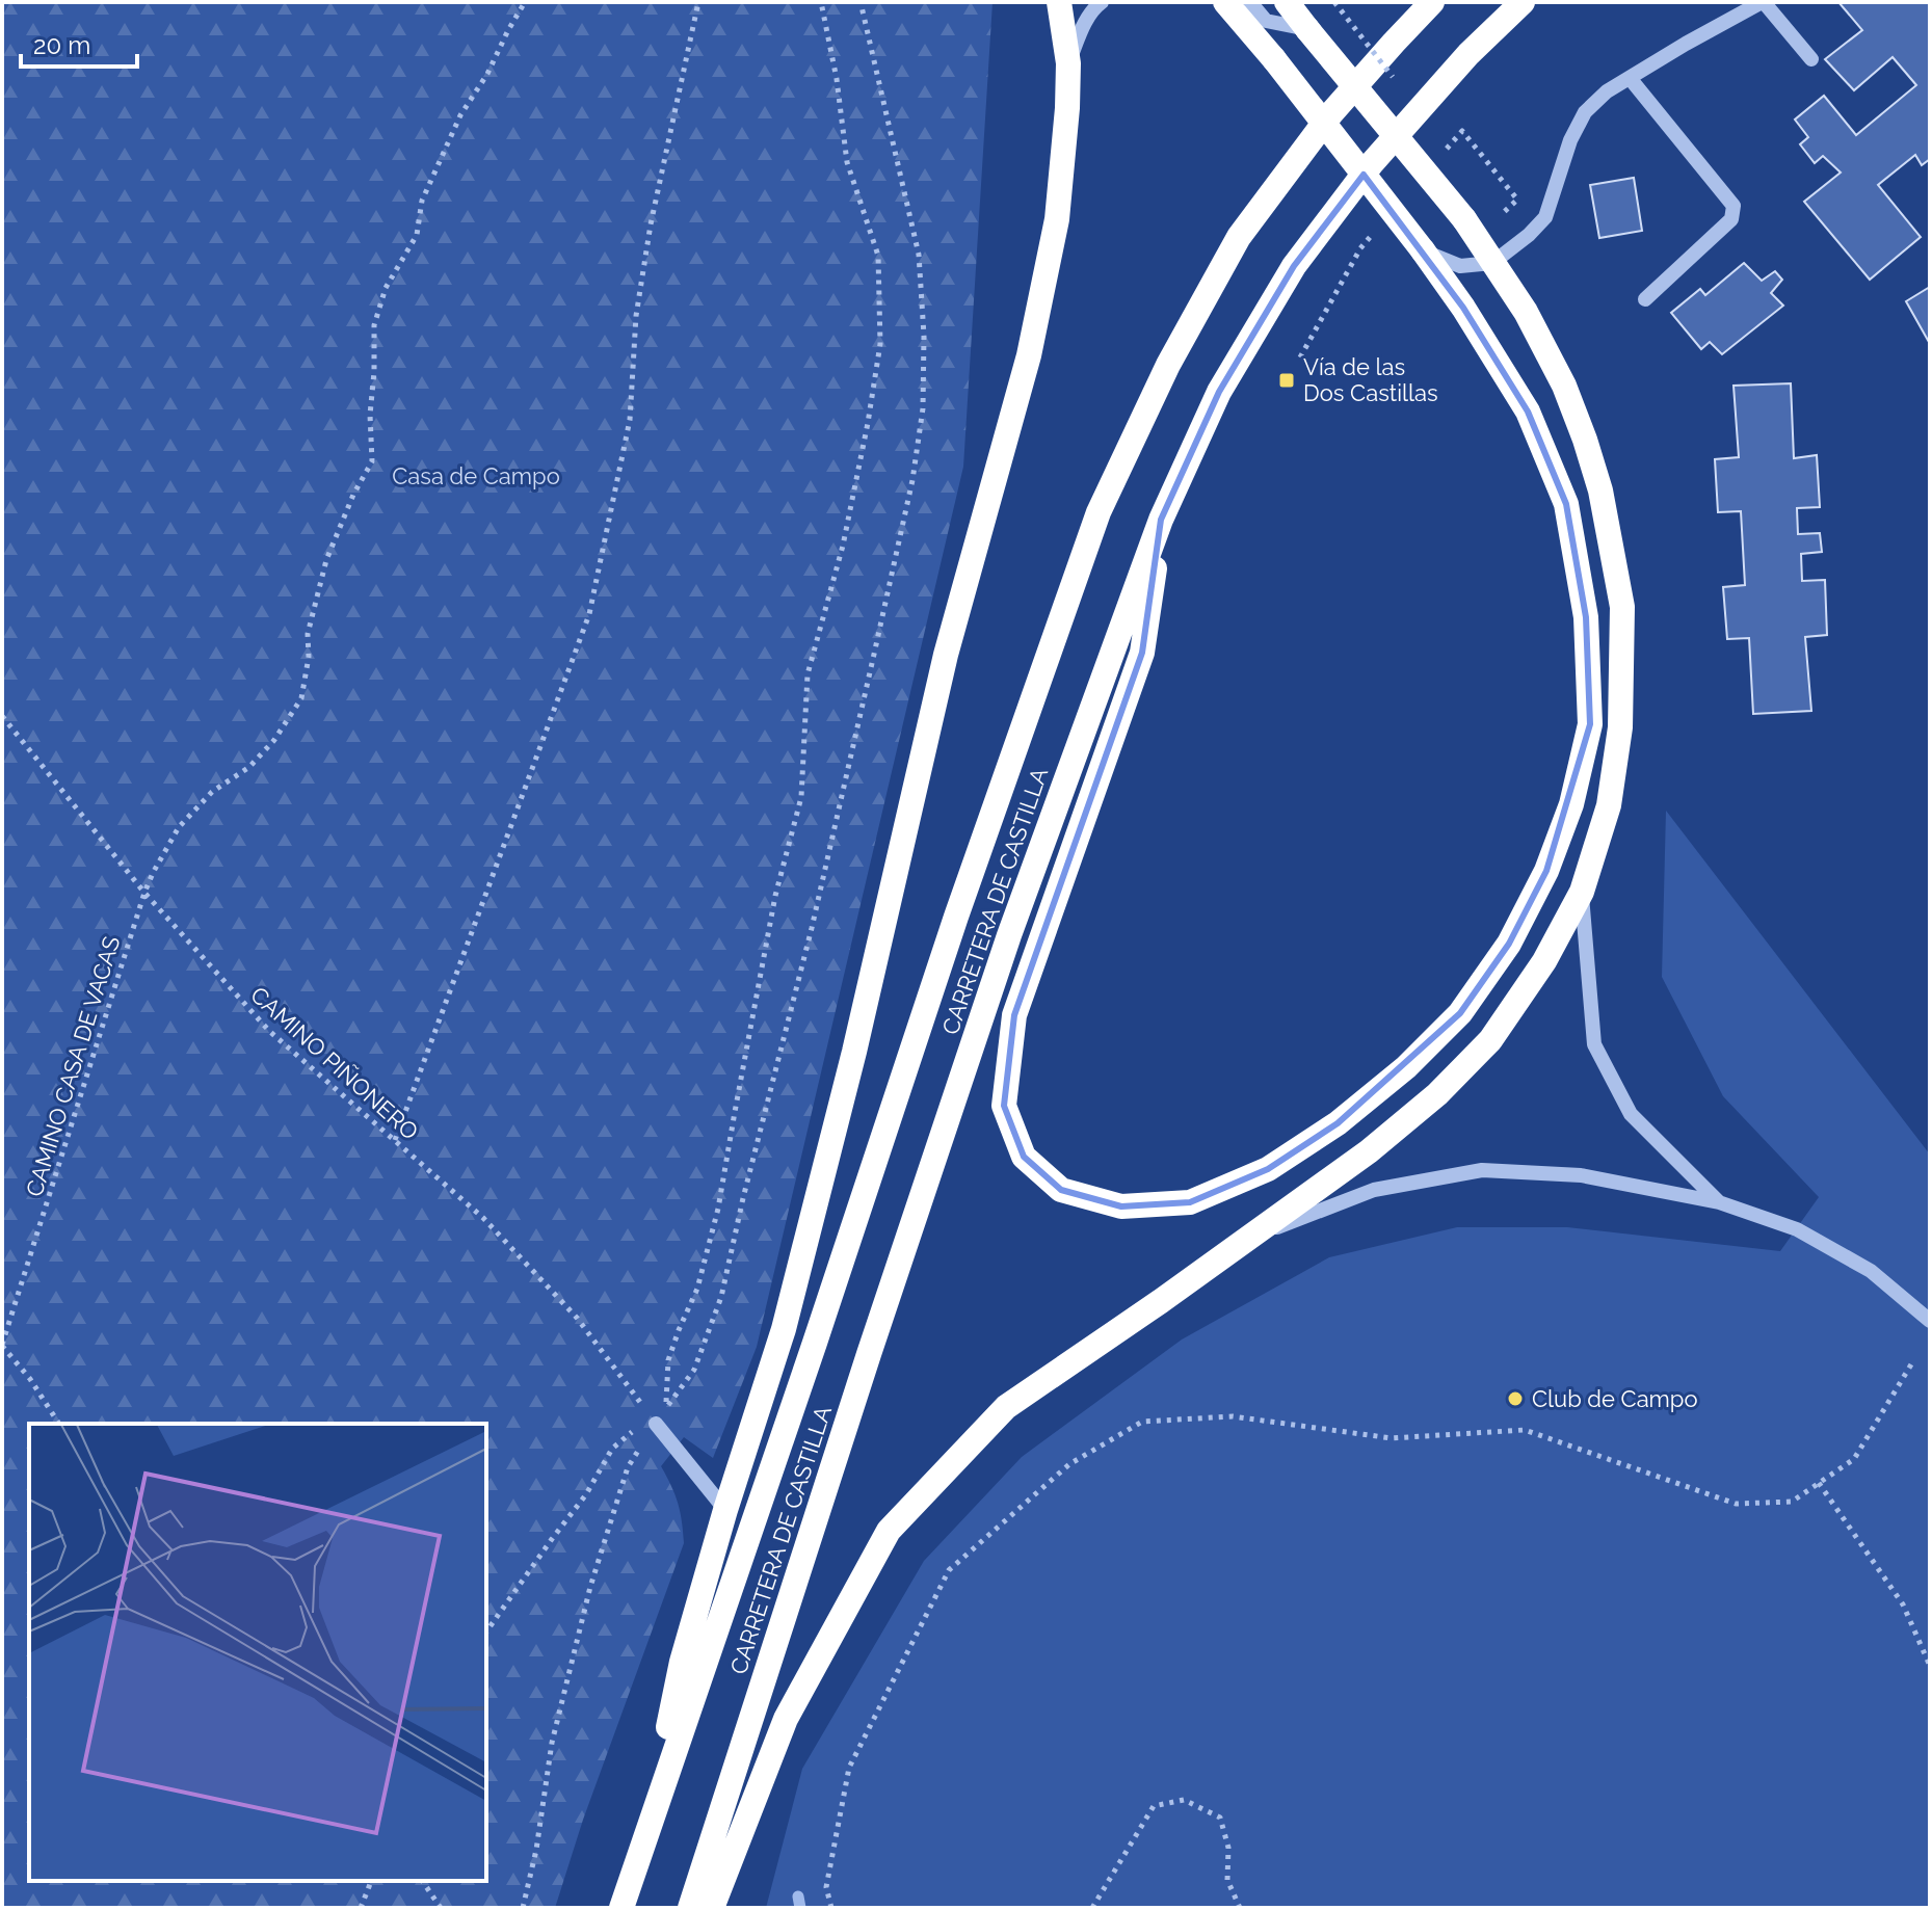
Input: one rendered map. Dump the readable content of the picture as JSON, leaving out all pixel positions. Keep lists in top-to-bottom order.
{
  "streets": {
    "highway": ["CARRETERA DE CASTILLA"],
    "path": ["CAMINO PIÑONERO", "CAMINO CASA DE VACAS"]
  },
  "crossings": [
    ["CAMINO PIÑONERO", "CAMINO CASA DE VACAS"]
  ],
  "parks": ["Casa de Campo"],
  "places": {
    "transit": ["Vía de las Dos Castillas"],
    "other": ["Club de Campo"]
  },
  "scale_bar": "20 m"
}
